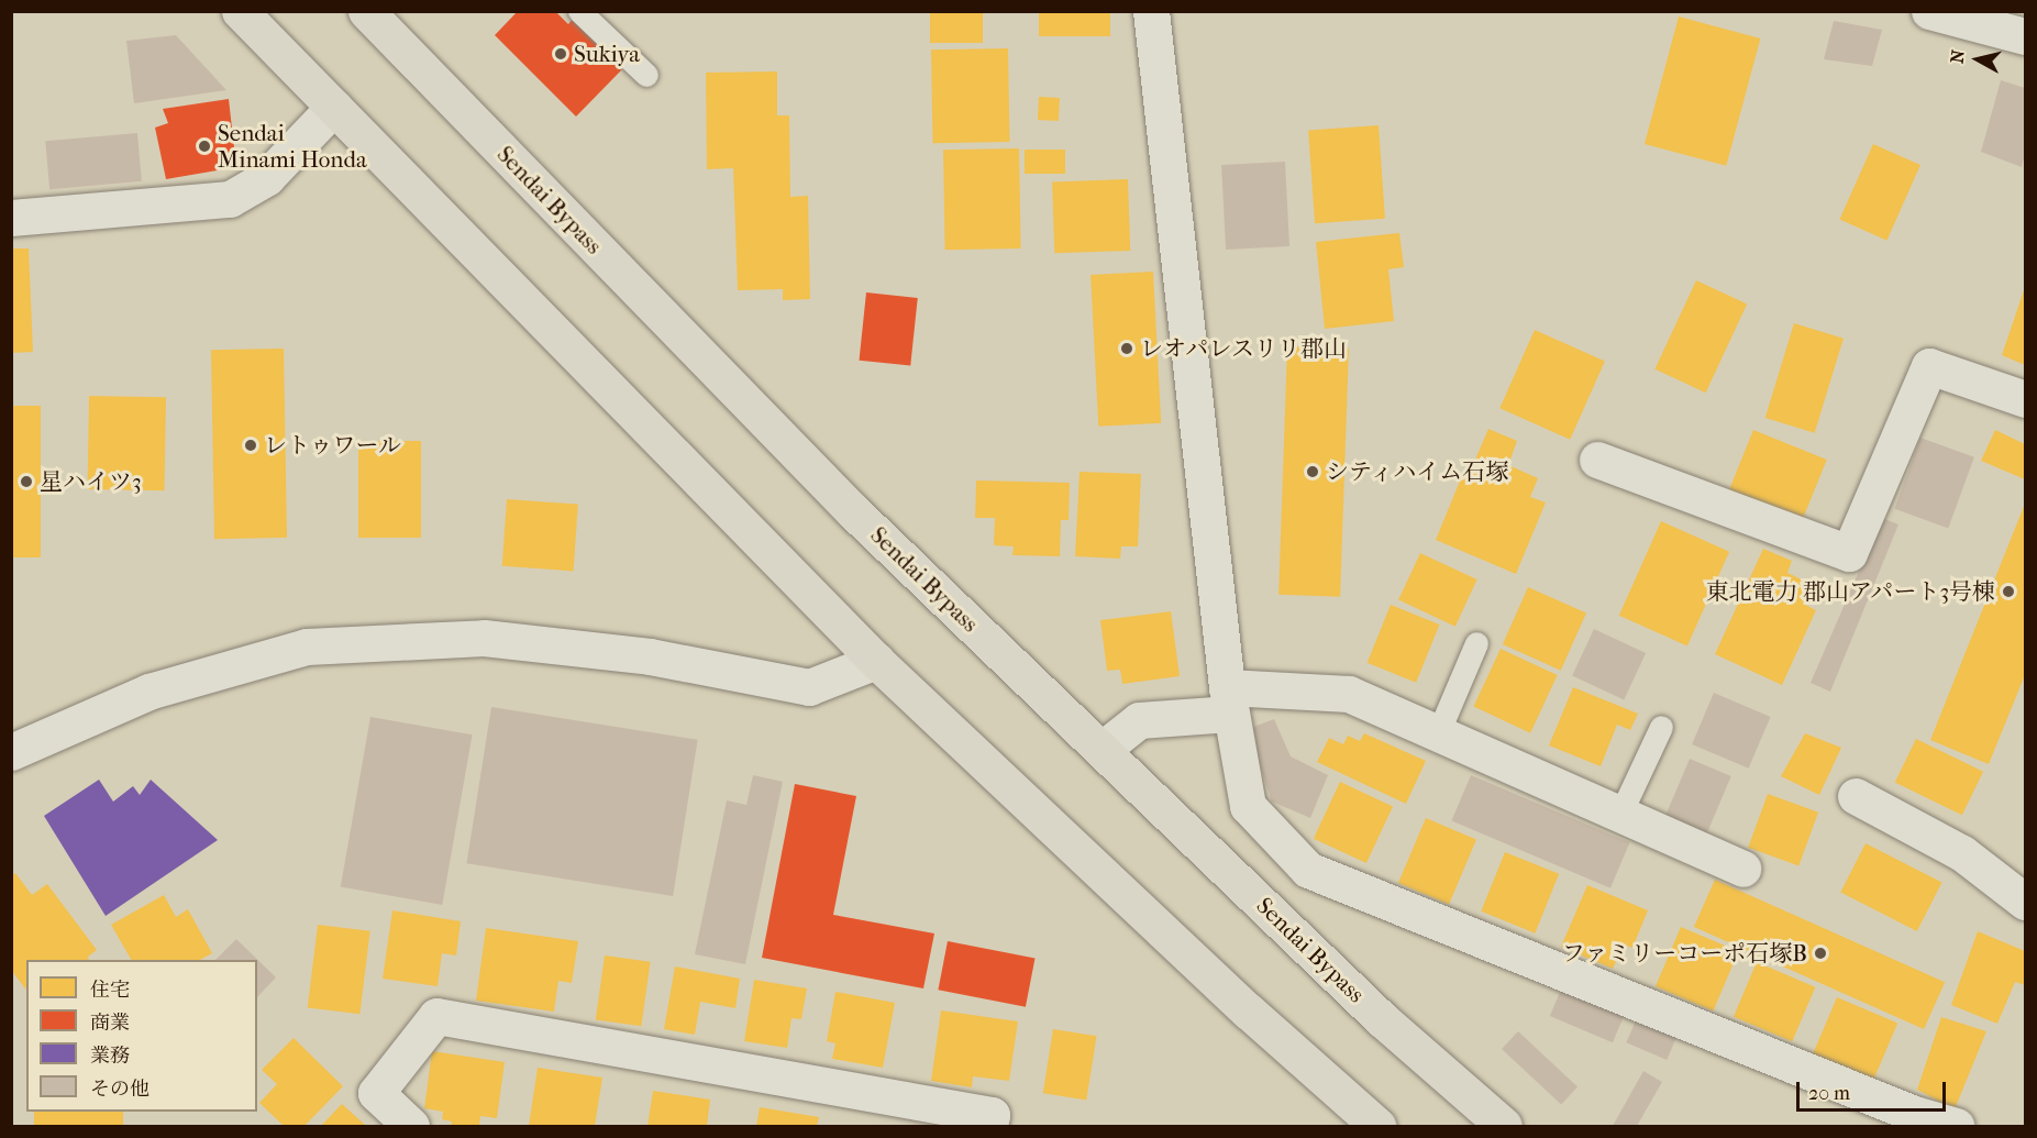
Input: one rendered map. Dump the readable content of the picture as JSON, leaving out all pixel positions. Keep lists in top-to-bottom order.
{
  "streets": {
    "highway": ["Sendai Bypass"]
  },
  "places": [
    "Sukiya",
    "Sendai Minami Honda",
    "レオパレスリリ郡山",
    "レトゥワール",
    "シティハイム石塚",
    "星ハイツ3",
    "東北電力 郡山アパート3号棟",
    "ファミリーコーポ石塚B"
  ],
  "legend": [
    "住宅",
    "商業",
    "業務",
    "その他"
  ],
  "scale_bar": "20 m",
  "north": "left"
}
